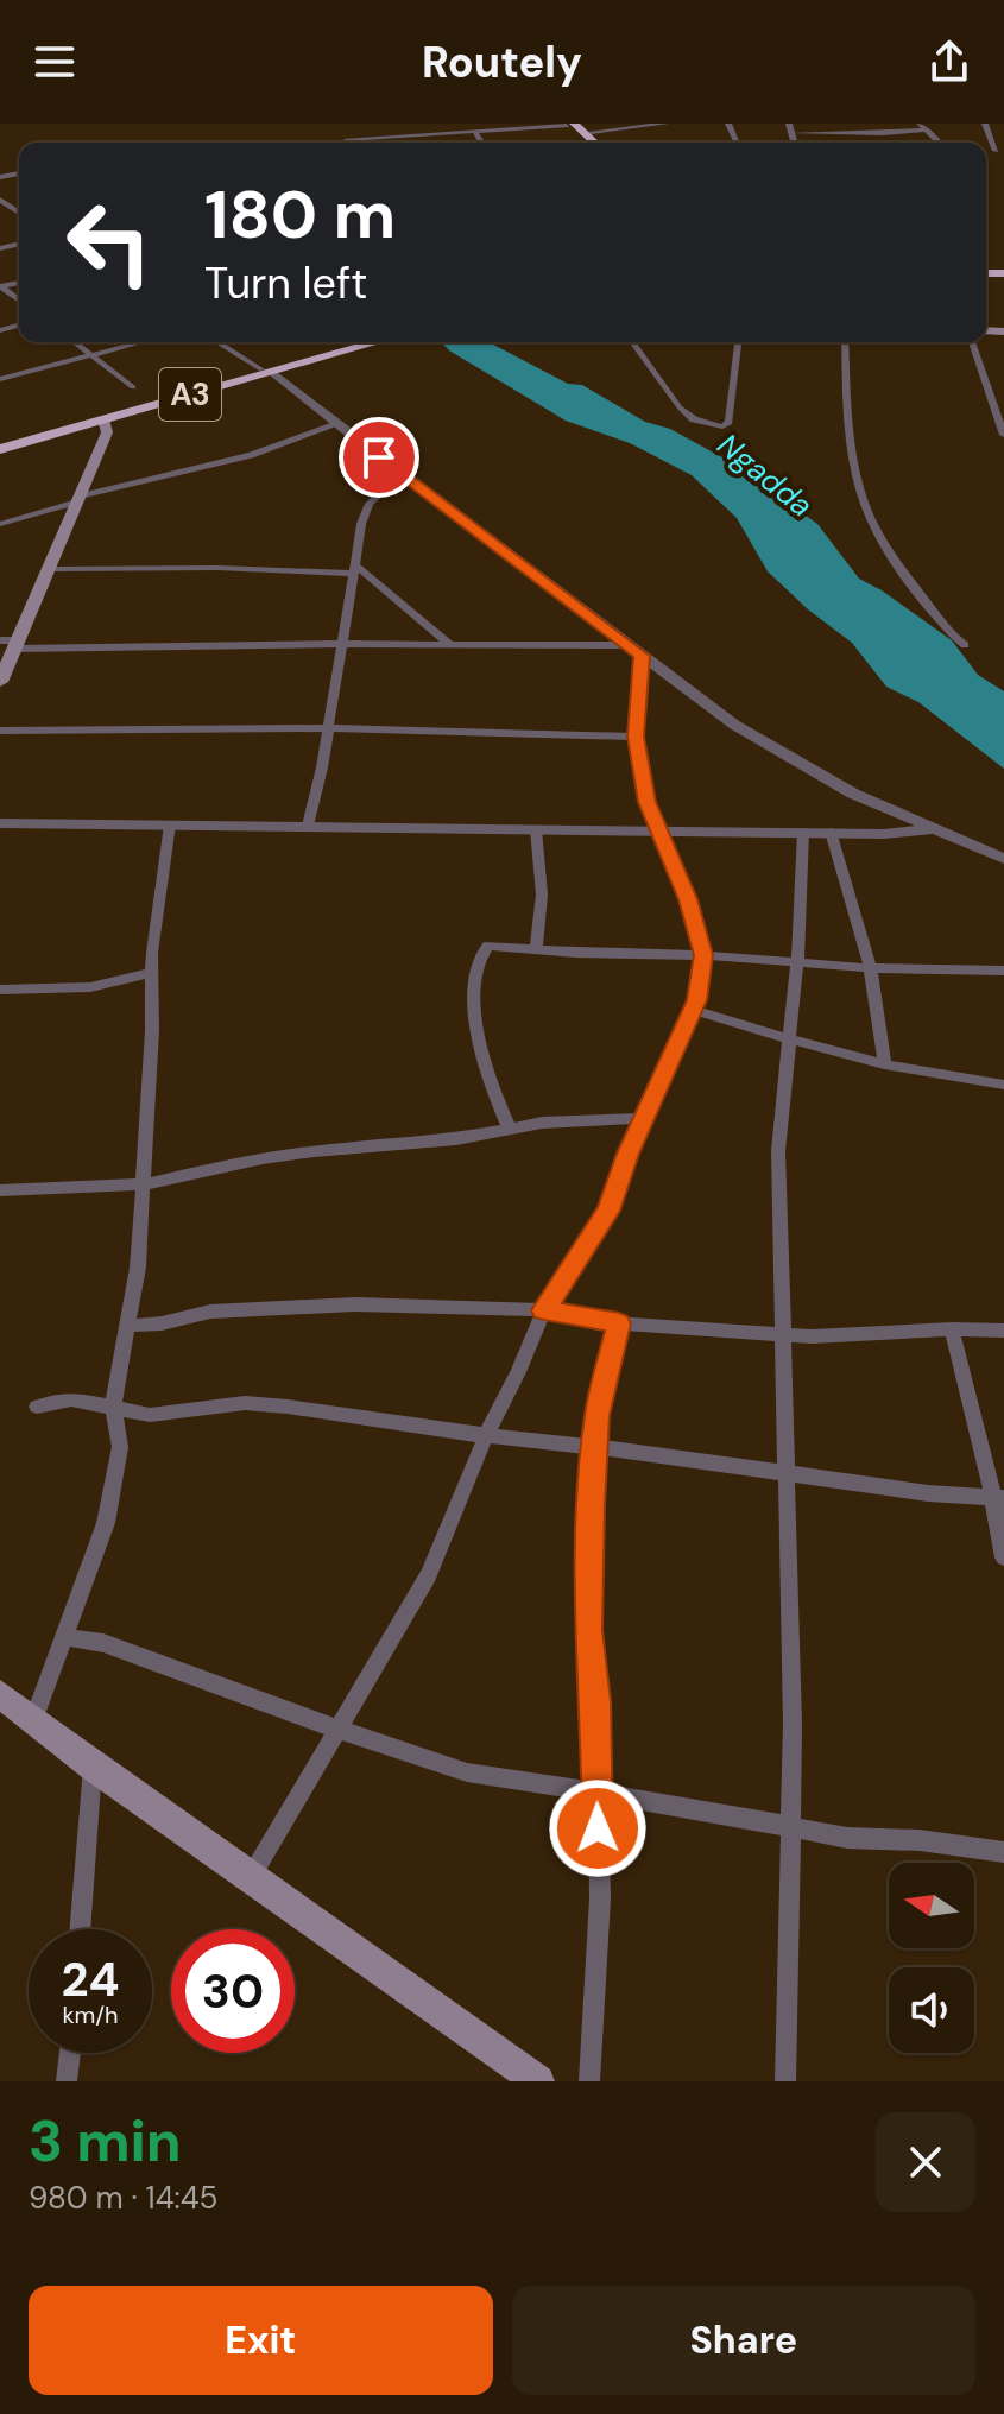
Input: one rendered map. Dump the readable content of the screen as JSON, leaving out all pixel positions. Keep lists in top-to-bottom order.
{
  "streets": {
    "highway": ["A3"]
  },
  "water": ["Ngadda"],
  "north": "left",
  "page": {
    "header": "Routely",
    "turn": ["180 m", "Turn left"],
    "speed": "24 km/h",
    "limit": "30",
    "heading": ["3 min", "980 m · 14:45"],
    "buttons": ["Exit", "Share"]
  }
}
